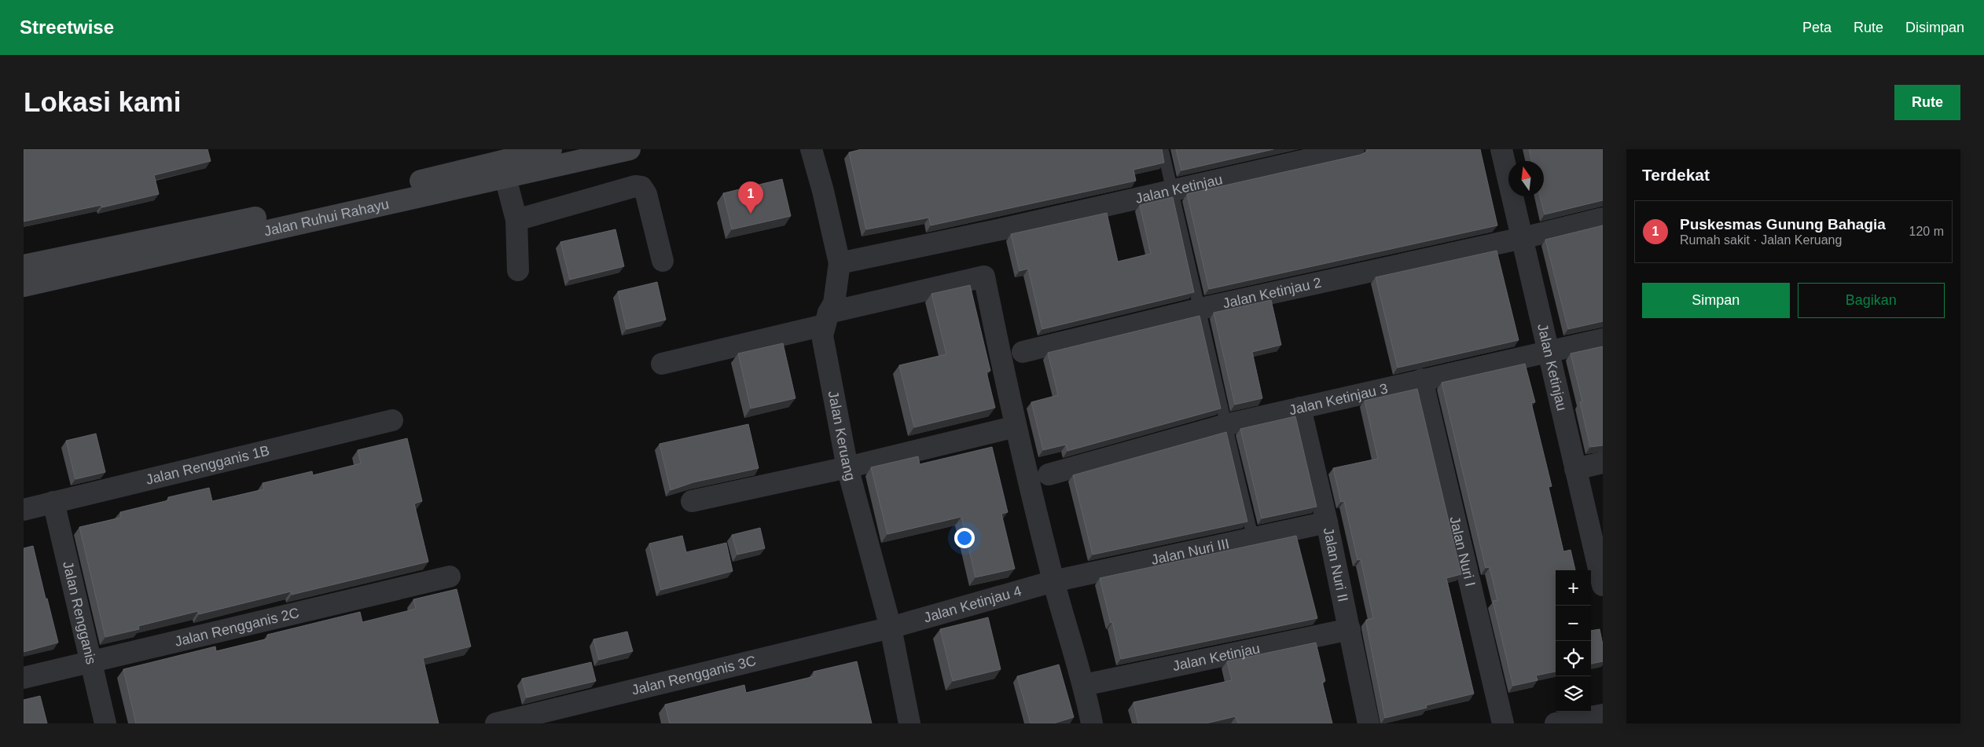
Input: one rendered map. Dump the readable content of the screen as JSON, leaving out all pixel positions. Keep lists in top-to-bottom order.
{
  "streets": {
    "main road": ["Jalan Ruhui Rahayu"],
    "street": [
      "Jalan Ketinjau",
      "Jalan Ketinjau 2",
      "Jalan Ketinjau 3",
      "Jalan Keruang",
      "Jalan Rengganis 1B",
      "Jalan Nuri III",
      "Jalan Nuri I",
      "Jalan Nuri II",
      "Jalan Ketinjau 4",
      "Jalan Rengganis",
      "Jalan Rengganis 2C",
      "Jalan Rengganis 3C"
    ]
  },
  "crossings": [
    ["Jalan Ketinjau", "Jalan Ketinjau 2"],
    ["Jalan Ketinjau", "Jalan Ketinjau 3"],
    ["Jalan Ketinjau", "Jalan Keruang"],
    ["Jalan Ketinjau", "Jalan Nuri II"],
    ["Jalan Ketinjau 3", "Jalan Nuri I"],
    ["Jalan Ketinjau 3", "Jalan Nuri II"],
    ["Jalan Keruang", "Jalan Ketinjau 4"],
    ["Jalan Keruang", "Jalan Rengganis 3C"],
    ["Jalan Rengganis 1B", "Jalan Rengganis"],
    ["Jalan Nuri III", "Jalan Nuri II"],
    ["Jalan Nuri III", "Jalan Ketinjau 4"],
    ["Jalan Ketinjau 4", "Jalan Rengganis 3C"],
    ["Jalan Rengganis", "Jalan Rengganis 2C"]
  ],
  "north": "top",
  "page": {
    "header": "Streetwise",
    "nav": ["Peta", "Rute", "Disimpan"],
    "buttons": [
      "Rute",
      ["Simpan", "Bagikan"]
    ],
    "title": "Lokasi kami",
    "heading": "Terdekat",
    "pins": "1",
    "list": [
      {
        "mark": "1",
        "name": "Puskesmas Gunung Bahagia",
        "note": "Rumah sakit · Jalan Keruang",
        "value": "120 m"
      }
    ],
    "map_buttons": ["+", "−"]
  }
}
